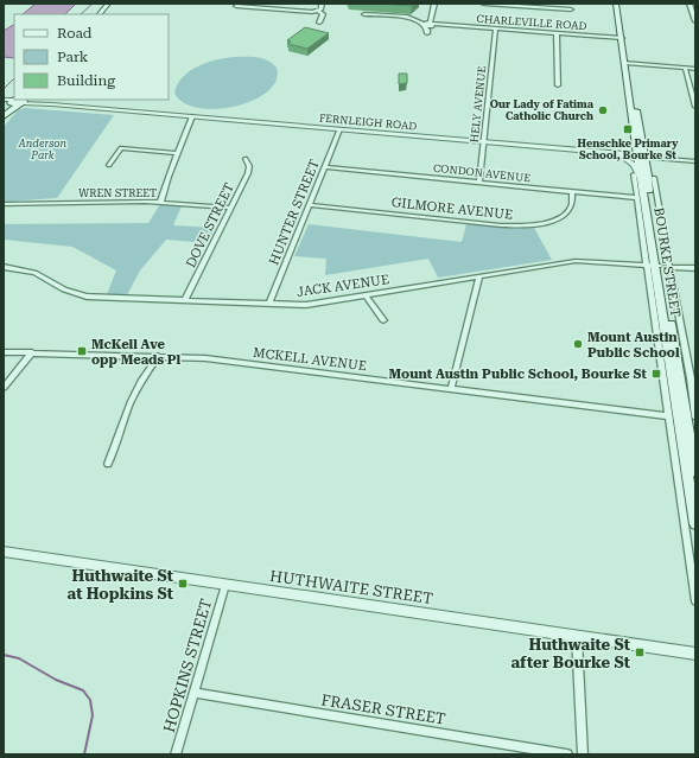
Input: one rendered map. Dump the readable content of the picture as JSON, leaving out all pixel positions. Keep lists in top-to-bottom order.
{
  "streets": {
    "main road": ["BOURKE STREET"],
    "street": [
      "CHARLEVILLE ROAD",
      "HELY AVENUE",
      "FERNLEIGH ROAD",
      "CONDON AVENUE",
      "WREN STREET",
      "GILMORE AVENUE",
      "HUNTER STREET",
      "DOVE STREET",
      "JACK AVENUE",
      "MCKELL AVENUE",
      "HUTHWAITE STREET",
      "HOPKINS STREET",
      "FRASER STREET"
    ]
  },
  "crossings": [
    ["CHARLEVILLE ROAD", "HELY AVENUE"],
    ["CHARLEVILLE ROAD", "BOURKE STREET"],
    ["HELY AVENUE", "FERNLEIGH ROAD"],
    ["HELY AVENUE", "CONDON AVENUE"],
    ["FERNLEIGH ROAD", "HUNTER STREET"],
    ["FERNLEIGH ROAD", "BOURKE STREET"],
    ["CONDON AVENUE", "GILMORE AVENUE"],
    ["CONDON AVENUE", "HUNTER STREET"],
    ["CONDON AVENUE", "BOURKE STREET"],
    ["WREN STREET", "DOVE STREET"],
    ["GILMORE AVENUE", "HUNTER STREET"],
    ["HUNTER STREET", "JACK AVENUE"],
    ["DOVE STREET", "JACK AVENUE"],
    ["BOURKE STREET", "JACK AVENUE"],
    ["BOURKE STREET", "MCKELL AVENUE"],
    ["HUTHWAITE STREET", "HOPKINS STREET"],
    ["HOPKINS STREET", "FRASER STREET"]
  ],
  "parks": ["Anderson Park"],
  "places": {
    "other": ["Our Lady of Fatima Catholic Church", "Mount Austin Public School"],
    "transit": [
      "Henschke Primary School, Bourke St",
      "McKell Ave opp Meads Pl",
      "Mount Austin Public School, Bourke St",
      "Huthwaite St at Hopkins St",
      "Huthwaite St after Bourke St"
    ]
  },
  "legend": ["Road", "Park", "Building"]
}
